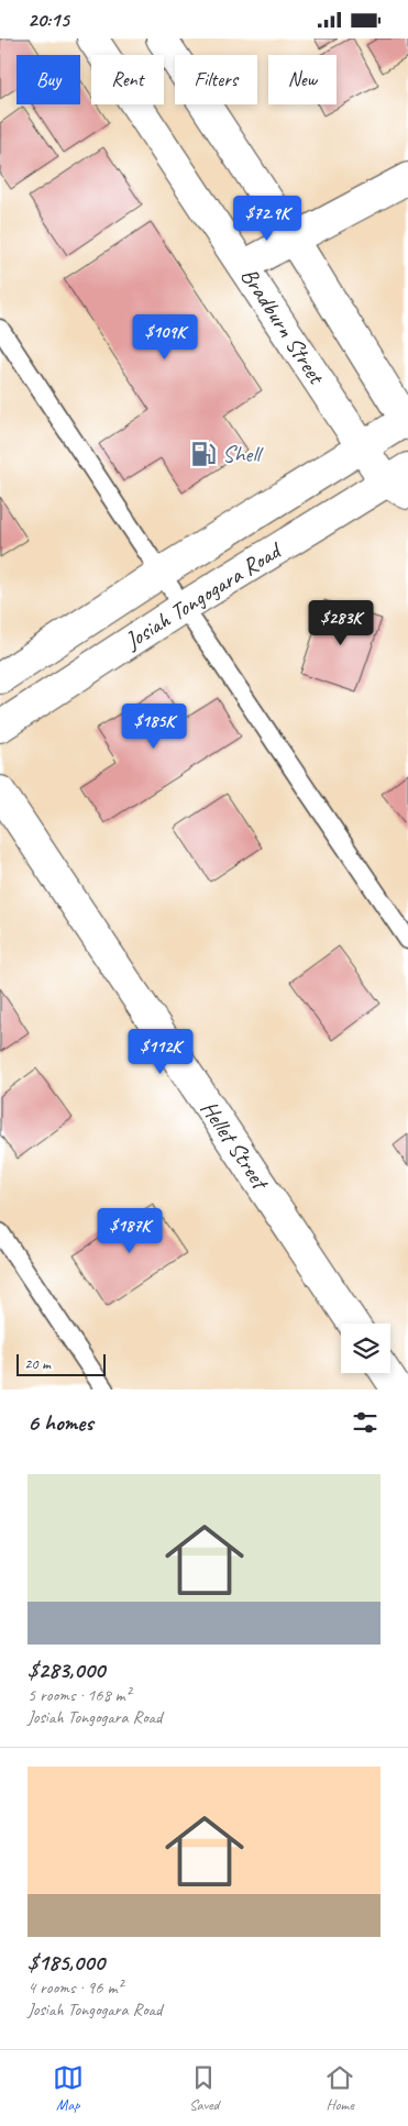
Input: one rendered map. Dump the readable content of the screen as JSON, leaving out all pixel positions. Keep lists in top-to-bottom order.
{
  "streets": {
    "main road": ["Bradburn Street", "Josiah Tongogara Road", "Hellet Street"]
  },
  "crossings": [
    ["Bradburn Street", "Josiah Tongogara Road"]
  ],
  "places": {
    "fuel station": ["Shell"]
  },
  "scale_bar": "20 m",
  "page": {
    "status": "20:15",
    "chip": [
      "Buy",
      "Rent",
      "Filters",
      "New"
    ],
    "price": [
      "$72.9K",
      "$109K",
      "$283K",
      "$185K",
      "$112K",
      "$187K"
    ],
    "scale": "20 m",
    "heading": "6 homes",
    "list": [
      {
        "name": "$283,000",
        "note": "5 rooms · 168 m² · Josiah Tongogara Road"
      },
      {
        "name": "$185,000",
        "note": "4 rooms · 96 m² · Josiah Tongogara Road"
      }
    ],
    "tabs": ["Map", "Saved", "Home"]
  }
}
